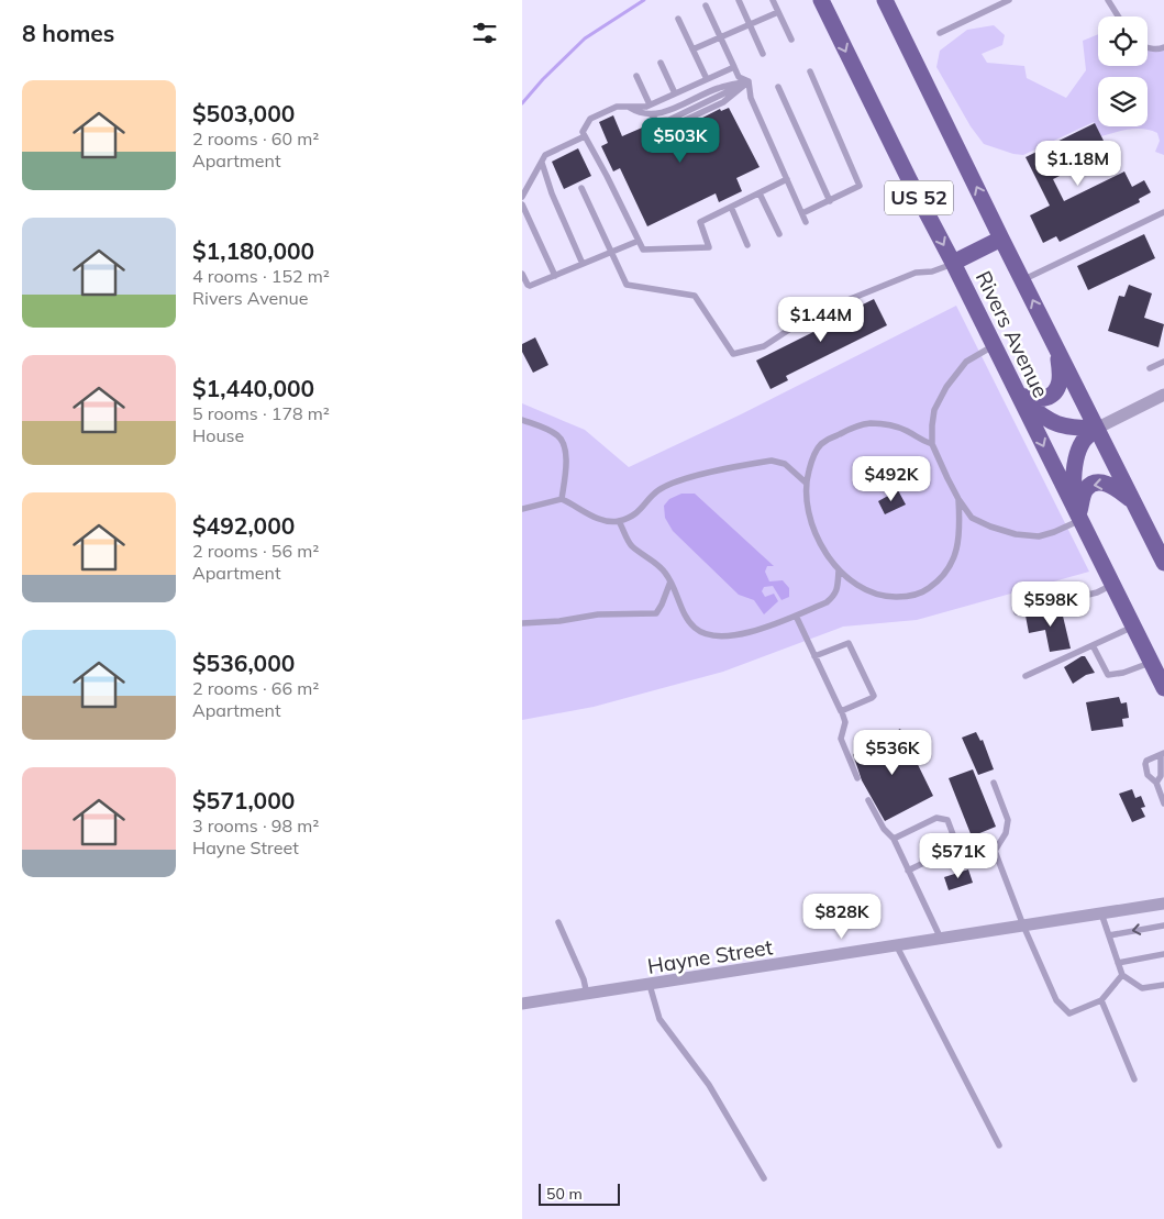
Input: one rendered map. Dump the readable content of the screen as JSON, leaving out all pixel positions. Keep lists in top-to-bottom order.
{
  "streets": {
    "main road": ["US 52", "Rivers Avenue"],
    "street": ["Hayne Street"]
  },
  "scale_bar": "50 m",
  "page": {
    "heading": "8 homes",
    "list": [
      {
        "name": "$503,000",
        "note": "2 rooms · 60 m² · Apartment"
      },
      {
        "name": "$1,180,000",
        "note": "4 rooms · 152 m² · Rivers Avenue"
      },
      {
        "name": "$1,440,000",
        "note": "5 rooms · 178 m² · House"
      },
      {
        "name": "$492,000",
        "note": "2 rooms · 56 m² · Apartment"
      },
      {
        "name": "$536,000",
        "note": "2 rooms · 66 m² · Apartment"
      },
      {
        "name": "$571,000",
        "note": "3 rooms · 98 m² · Hayne Street"
      }
    ],
    "price": [
      "$503K",
      "$1.18M",
      "$1.44M",
      "$492K",
      "$598K",
      "$536K",
      "$571K",
      "$828K"
    ],
    "scale": "50 m"
  }
}
